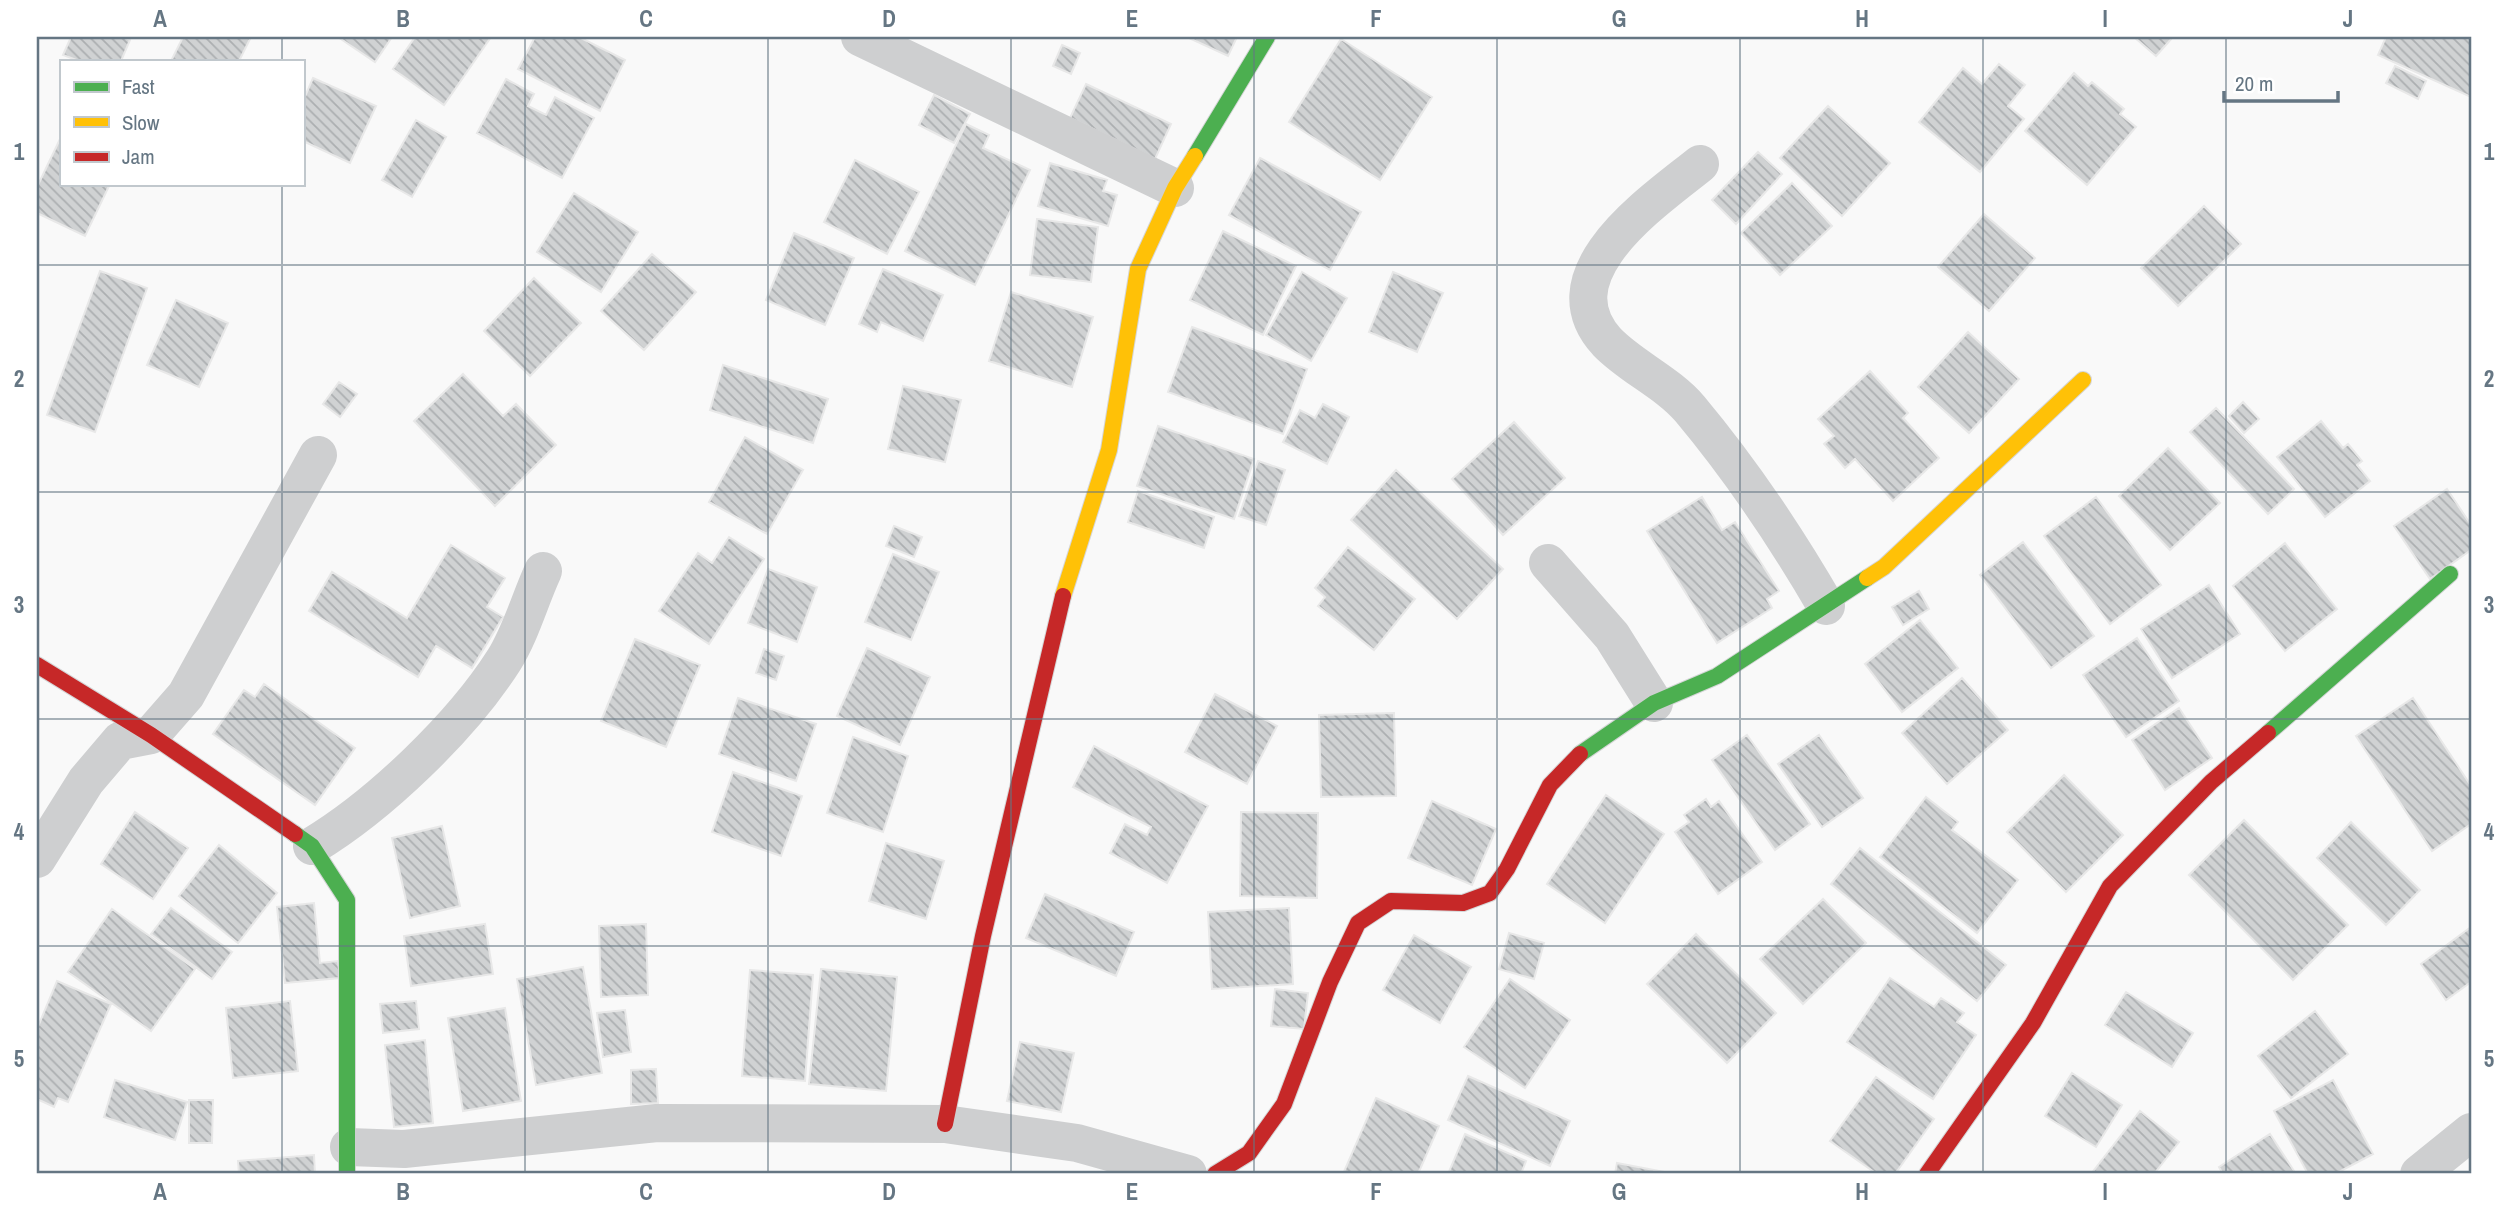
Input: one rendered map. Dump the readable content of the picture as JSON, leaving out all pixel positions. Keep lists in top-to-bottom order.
{
  "legend": ["Fast", "Slow", "Jam"],
  "scale_bar": "20 m",
  "grid": {
    "columns": [
      "A",
      "B",
      "C",
      "D",
      "E",
      "F",
      "G",
      "H",
      "I",
      "J"
    ],
    "rows": [
      "1",
      "2",
      "3",
      "4",
      "5"
    ]
  }
}
